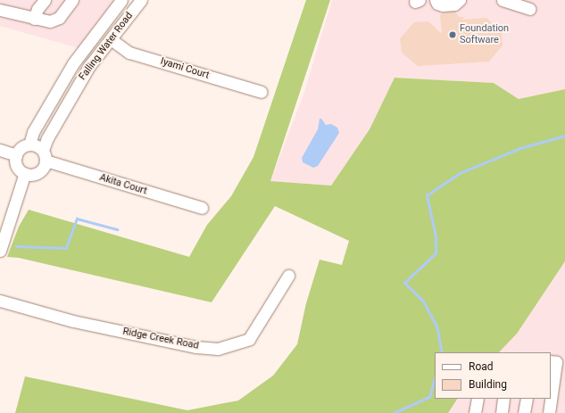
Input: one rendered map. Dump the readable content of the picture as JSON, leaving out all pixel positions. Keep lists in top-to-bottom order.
{
  "streets": {
    "street": [
      "Falling Water Road",
      "Iyami Court",
      "Akita Court",
      "Ridge Creek Road"
    ]
  },
  "crossings": [
    ["Falling Water Road", "Iyami Court"],
    ["Falling Water Road", "Akita Court"]
  ],
  "places": ["Foundation Software"],
  "legend": ["Road", "Building"]
}
